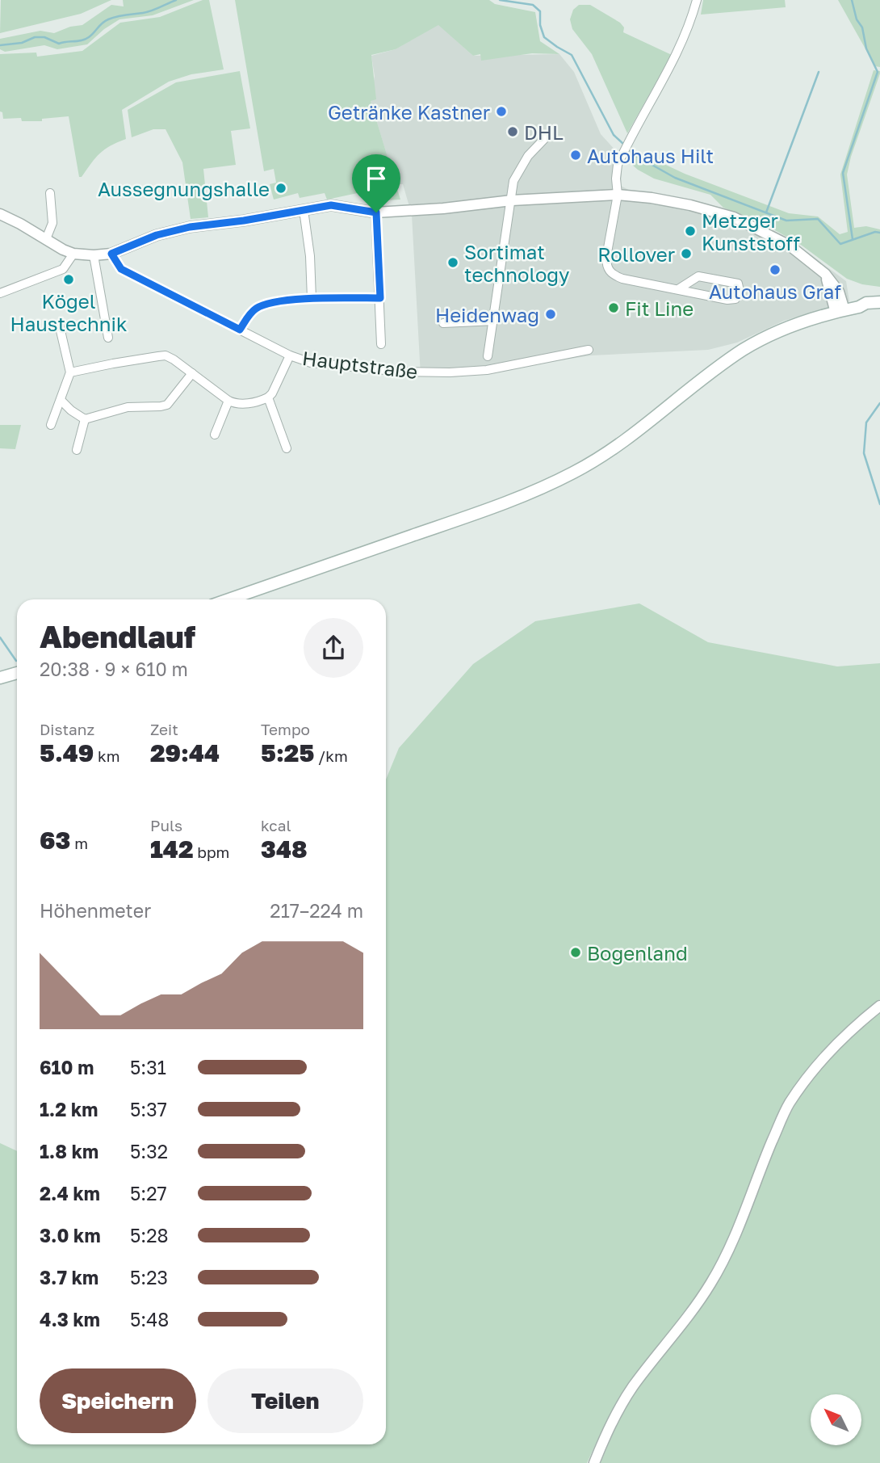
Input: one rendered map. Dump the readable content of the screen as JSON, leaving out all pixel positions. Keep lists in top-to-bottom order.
{
  "streets": {
    "street": ["Hauptstraße"]
  },
  "places": [
    "Getränke Kastner",
    "DHL",
    "Autohaus Hilt",
    "Aussegnungshalle",
    "Metzger Kunststoff",
    "Rollover",
    "Sortimat technology",
    "Autohaus Graf",
    "Kögel Haustechnik",
    "Fit Line",
    "Heidenwag",
    "Bogenland"
  ],
  "north": "top left",
  "page": {
    "heading": ["Abendlauf", "20:38 · 9 × 610 m"],
    "stats": [
      ["Distanz", "5.49 km"],
      ["Zeit", "29:44"],
      ["Tempo", "5:25 /km"],
      ["63 m"],
      ["Puls", "142 bpm"],
      ["kcal", "348"]
    ],
    "chart": ["Höhenmeter", "217–224 m"],
    "list": [
      {
        "name": "610 m",
        "note": "5:31"
      },
      {
        "name": "1.2 km",
        "note": "5:37"
      },
      {
        "name": "1.8 km",
        "note": "5:32"
      },
      {
        "name": "2.4 km",
        "note": "5:27"
      },
      {
        "name": "3.0 km",
        "note": "5:28"
      },
      {
        "name": "3.7 km",
        "note": "5:23"
      },
      {
        "name": "4.3 km",
        "note": "5:48"
      }
    ],
    "buttons": ["Speichern", "Teilen"]
  }
}
